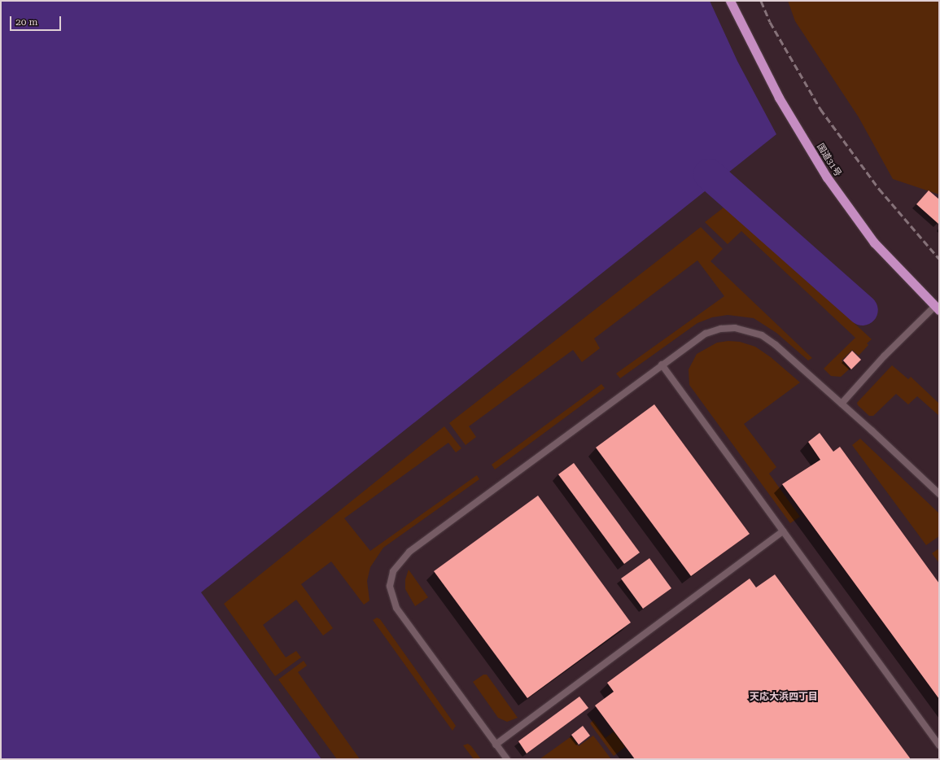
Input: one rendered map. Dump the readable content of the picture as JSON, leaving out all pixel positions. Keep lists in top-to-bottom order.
{
  "streets": {
    "highway": ["国道31号"]
  },
  "districts": ["天応大浜四丁目"],
  "scale_bar": "20 m"
}
